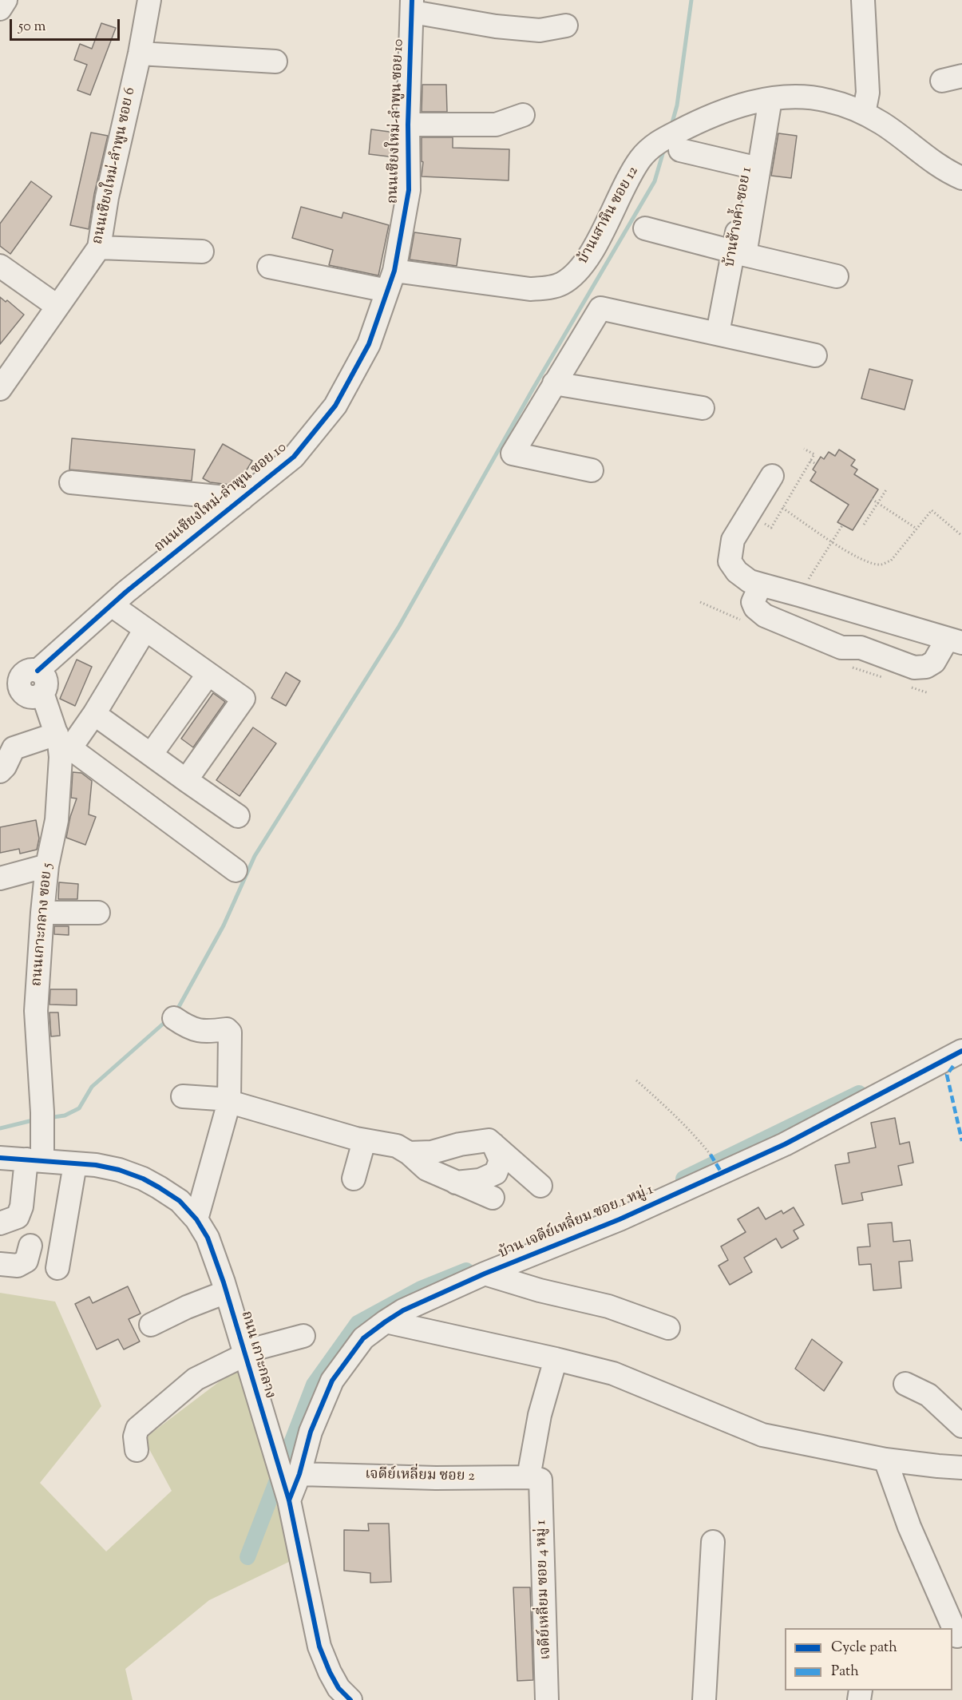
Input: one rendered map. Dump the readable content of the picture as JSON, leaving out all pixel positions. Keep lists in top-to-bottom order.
{
  "streets": {
    "street": [
      "ถนนเชียงใหม่-ลำพูน ซอย 10",
      "ถนนเชียงใหม่-ลำพูน ซอย 6",
      "บ้านเสาหิน ซอย 12",
      "บ้านช้างค้ำ ซอย 1",
      "ถนนเกาะกลาง ซอย 5",
      "บ้าน เจดีย์เหลี่ยม ซอย 1 หมู่ 1",
      "ถนน เกาะกลาง",
      "เจดีย์เหลี่ยม ซอย 2",
      "เจดีย์เหลี่ยม ซอย 4 หมู่ 1"
    ]
  },
  "crossings": [
    ["ถนนเชียงใหม่-ลำพูน ซอย 10", "บ้านเสาหิน ซอย 12"],
    ["ถนนเชียงใหม่-ลำพูน ซอย 10", "ถนนเกาะกลาง ซอย 5"],
    ["บ้านเสาหิน ซอย 12", "บ้านช้างค้ำ ซอย 1"],
    ["ถนนเกาะกลาง ซอย 5", "ถนน เกาะกลาง"],
    ["บ้าน เจดีย์เหลี่ยม ซอย 1 หมู่ 1", "ถนน เกาะกลาง"],
    ["บ้าน เจดีย์เหลี่ยม ซอย 1 หมู่ 1", "เจดีย์เหลี่ยม ซอย 2"],
    ["เจดีย์เหลี่ยม ซอย 2", "เจดีย์เหลี่ยม ซอย 4 หมู่ 1"]
  ],
  "legend": ["Cycle path", "Path"],
  "scale_bar": "50 m"
}
